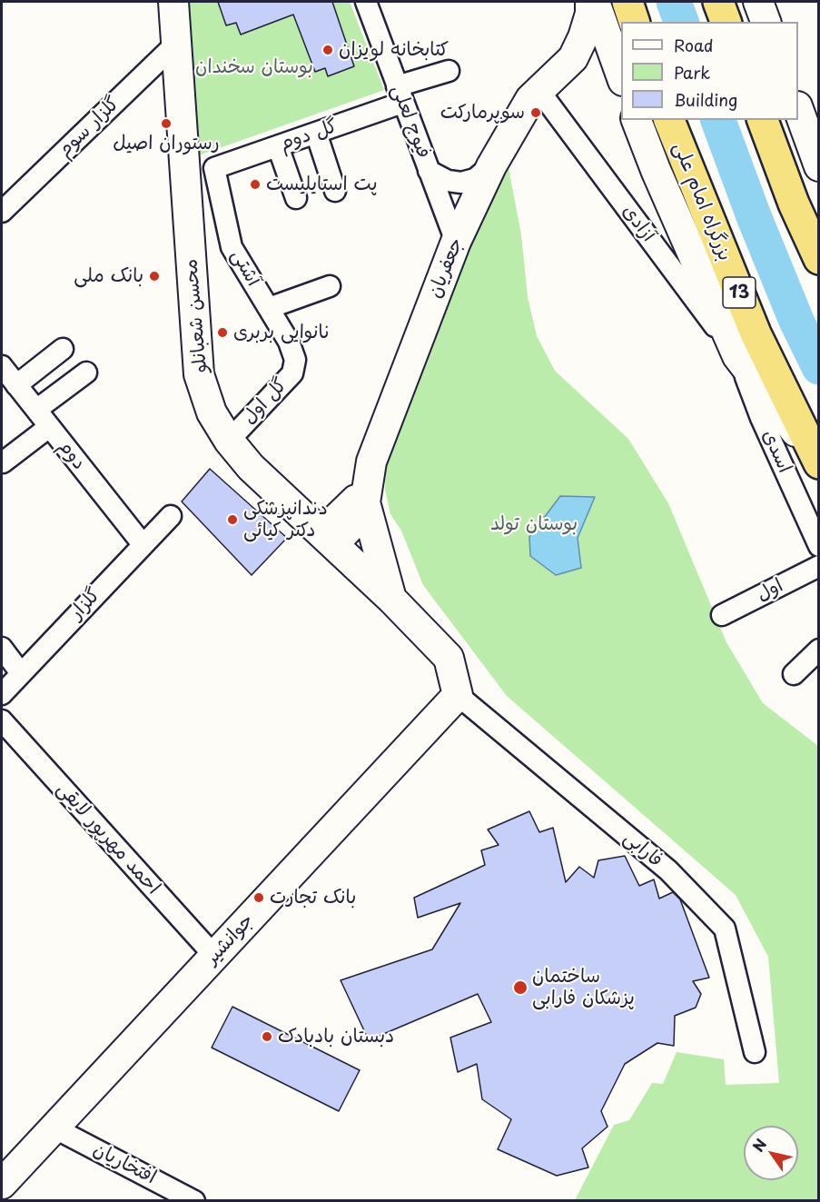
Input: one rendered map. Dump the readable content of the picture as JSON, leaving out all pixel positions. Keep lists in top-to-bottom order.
{
  "streets": {
    "highway": ["بزرگراه امام علی", "13"],
    "main road": ["جعفریان", "محسن شعبانلو", "جوانشیر"],
    "street": [
      "فیوج لعلی",
      "گلزار سوم",
      "گل دوم",
      "آزادی",
      "آشتی",
      "گل اول",
      "اسدی",
      "دوم",
      "اول",
      "گلزار",
      "احمد مهرپور لایقی",
      "فارابی",
      "افتخاریان"
    ]
  },
  "crossings": [
    ["فیوج لعلی", "گل دوم"],
    ["فیوج لعلی", "جعفریان"],
    ["گلزار سوم", "محسن شعبانلو"],
    ["گل دوم", "آشتی"],
    ["آزادی", "جعفریان"],
    ["آزادی", "اسدی"],
    ["آشتی", "گل اول"],
    ["محسن شعبانلو", "گل اول"],
    ["محسن شعبانلو", "فارابی"],
    ["محسن شعبانلو", "جوانشیر"],
    ["دوم", "گلزار"],
    ["احمد مهرپور لایقی", "جوانشیر"],
    ["فارابی", "جوانشیر"],
    ["جوانشیر", "افتخاریان"]
  ],
  "parks": ["بوستان سخندان", "بوستان تولد"],
  "places": [
    "کتابخانه لویزان",
    "سوپرمارکت",
    "رستوران اصیل",
    "پت استایلیست",
    "بانک ملی",
    "نانوایی بربری",
    "دندانپزشکی دکتر کیائی",
    "بانک تجارت",
    "ساختمان پزشکان فارابی",
    "دبستان بادبادک"
  ],
  "legend": ["Road", "Park", "Building"],
  "north": "top left"
}
